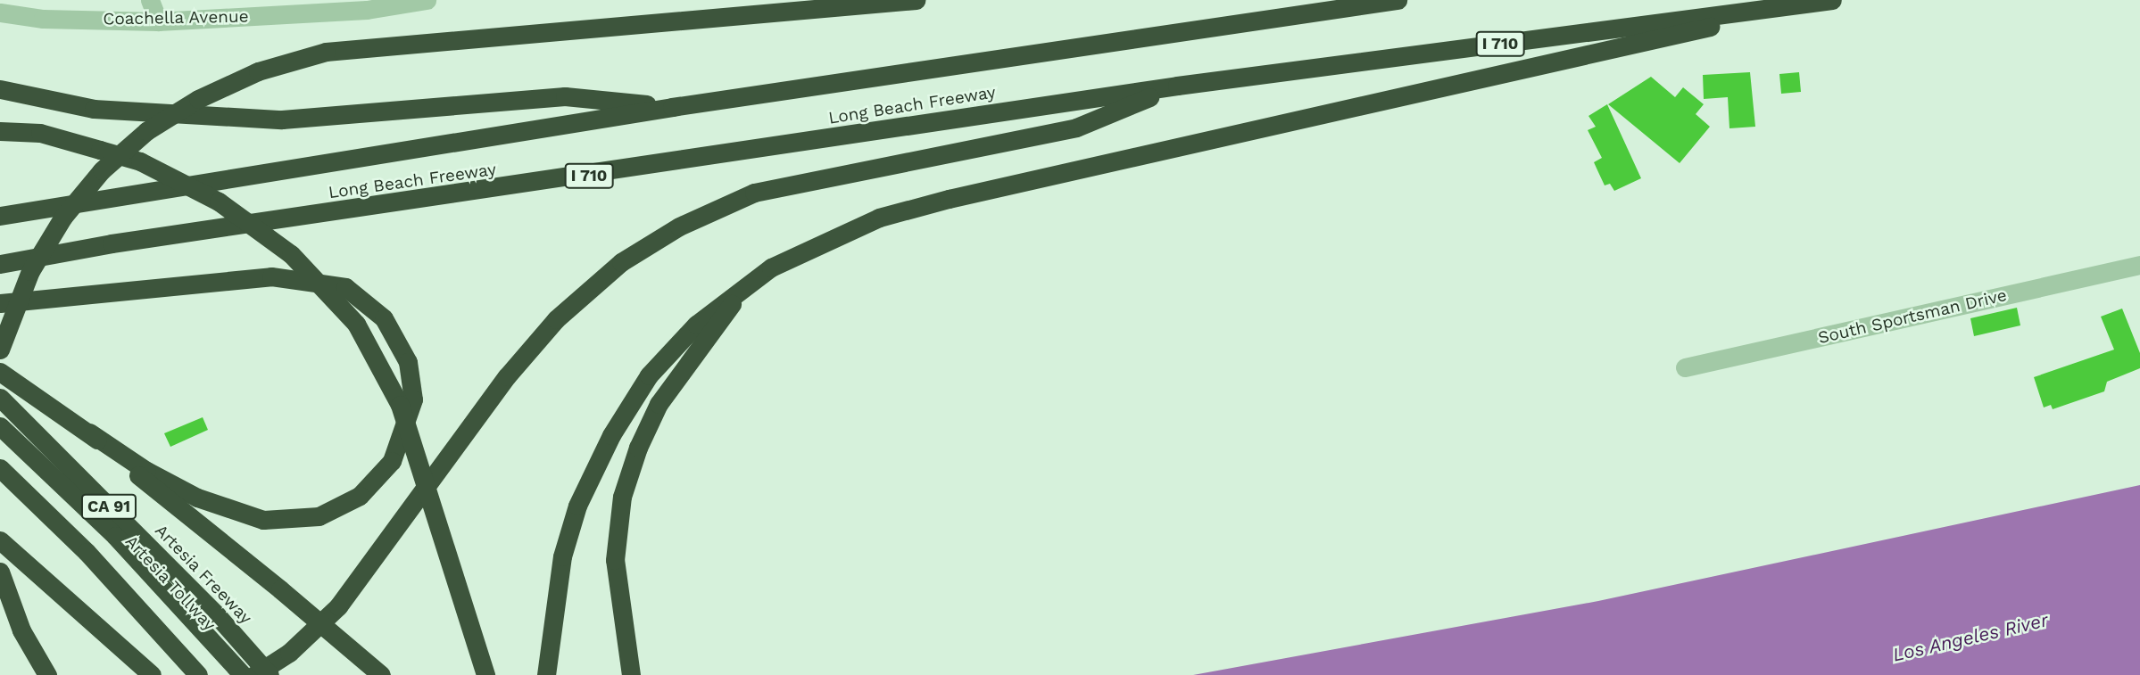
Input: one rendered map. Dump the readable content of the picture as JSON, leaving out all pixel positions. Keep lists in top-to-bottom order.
{
  "streets": {
    "highway": [
      "I 710",
      "Long Beach Freeway",
      "CA 91",
      "Artesia Freeway",
      "Artesia Tollway"
    ],
    "street": ["Coachella Avenue", "South Sportsman Drive"]
  },
  "water": ["Los Angeles River"]
}
